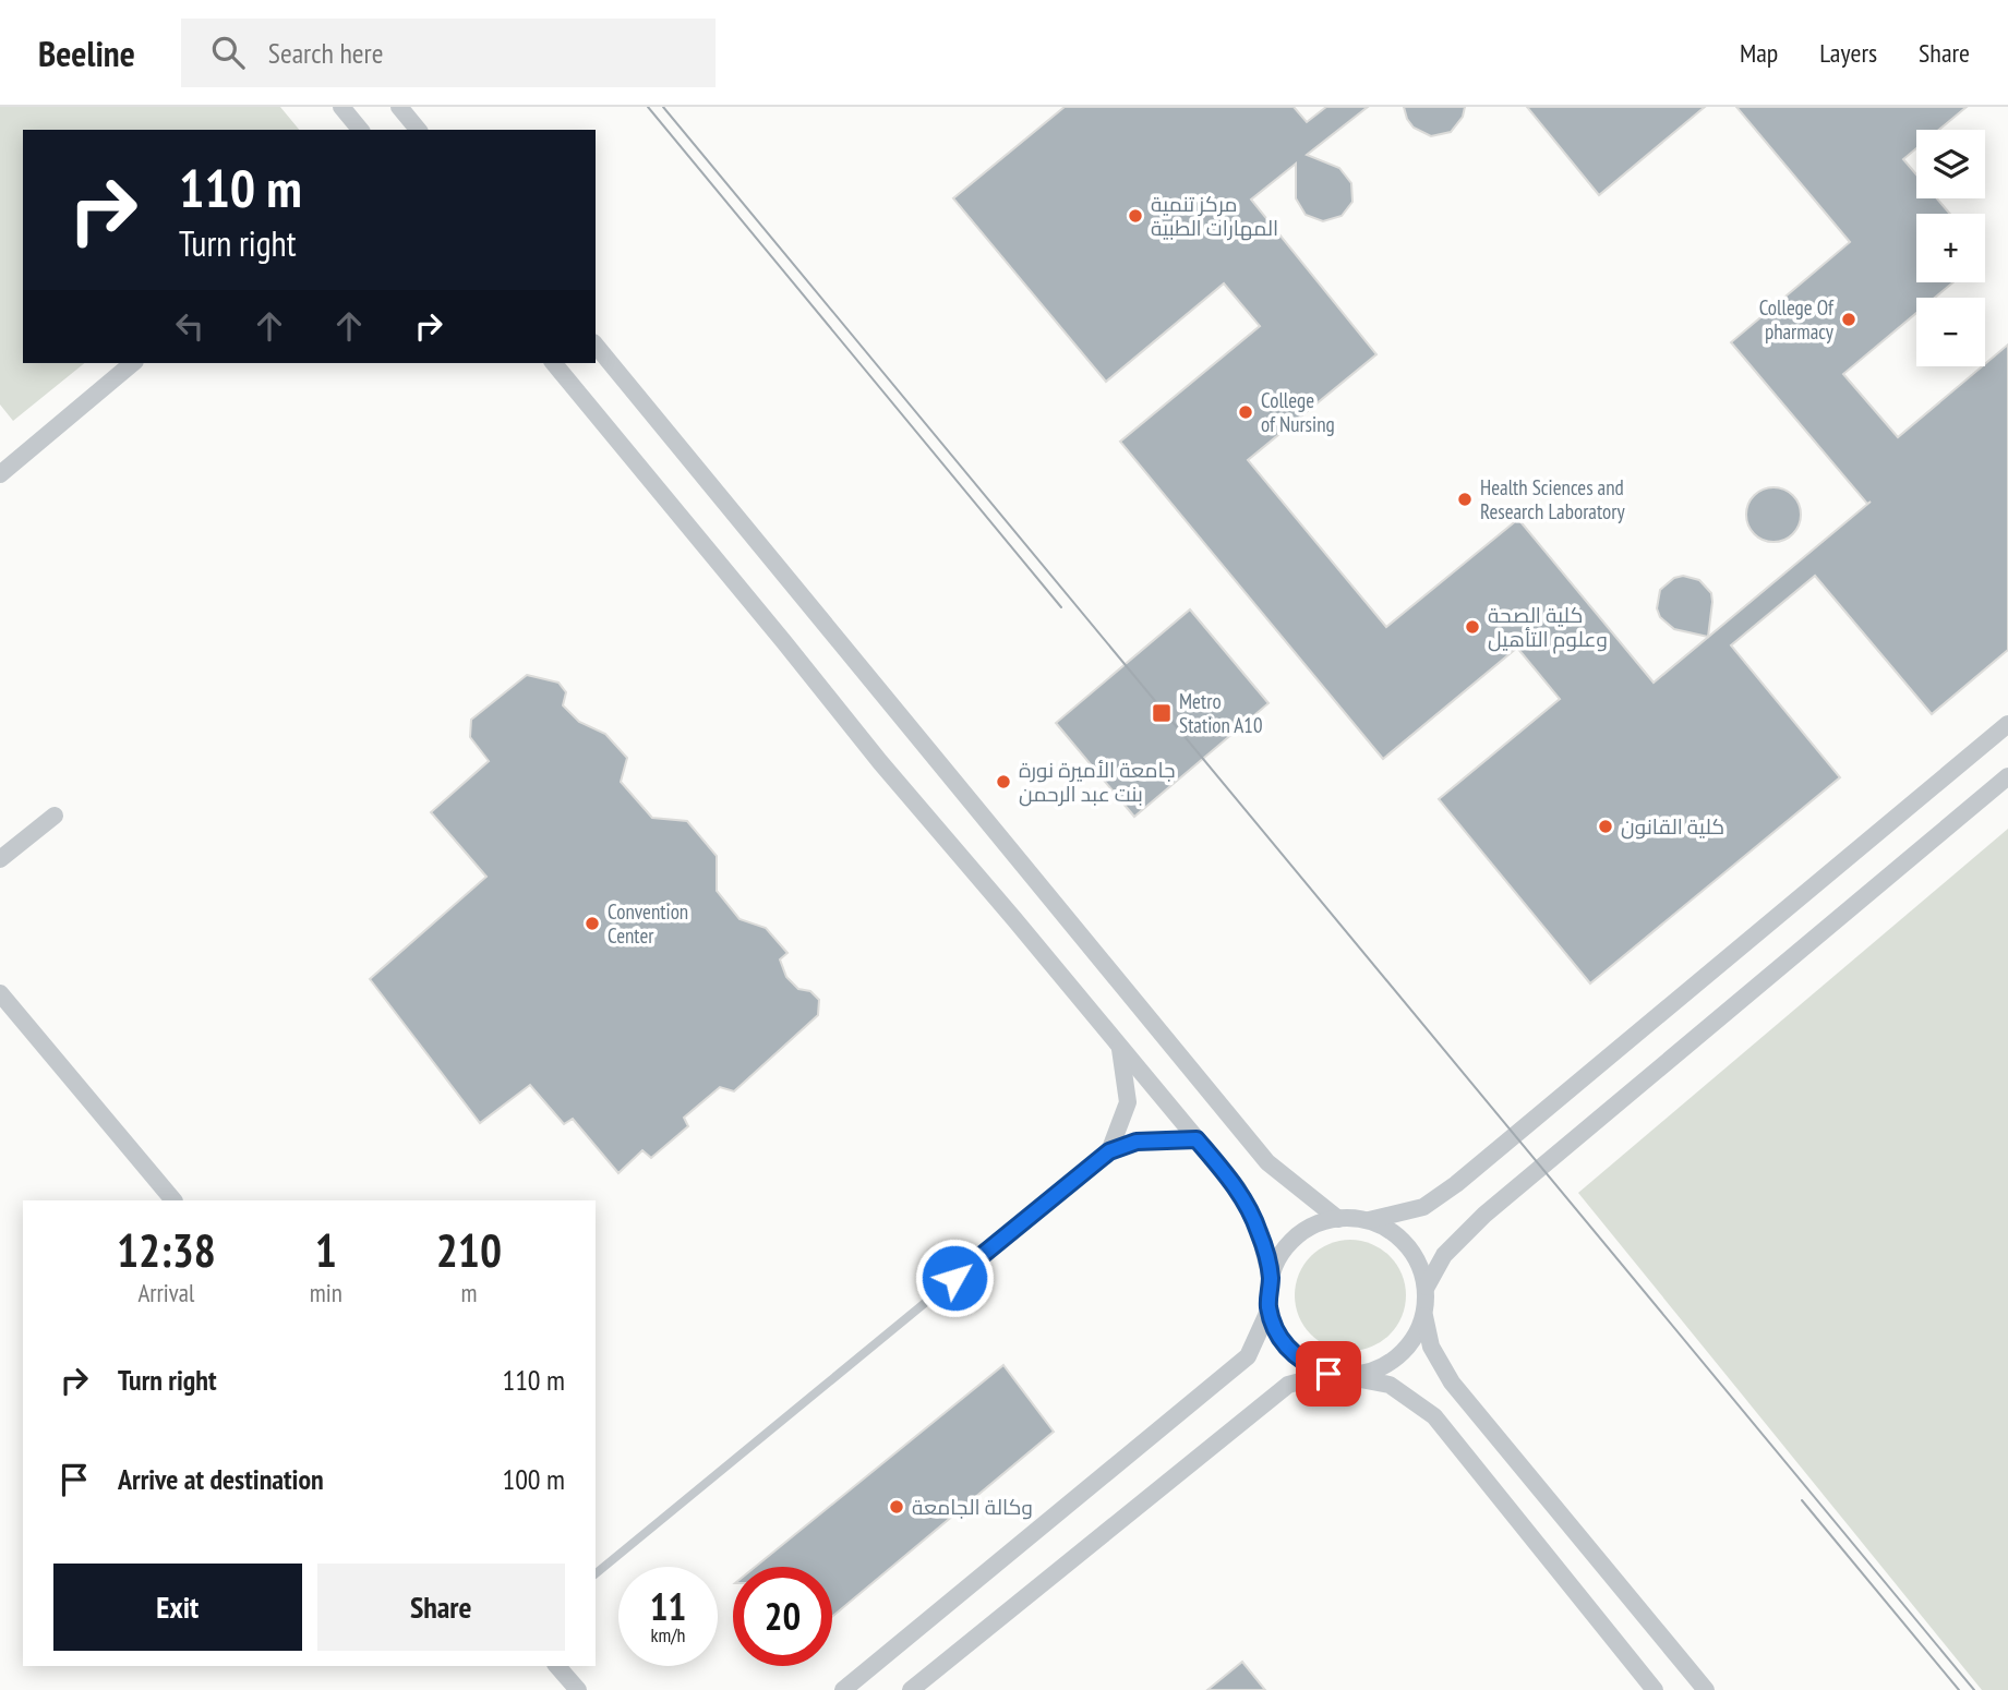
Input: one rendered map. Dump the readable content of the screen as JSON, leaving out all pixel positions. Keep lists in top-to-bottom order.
{
  "places": {
    "other": [
      "مركز تنمية المهارات الطبية",
      "College Of pharmacy",
      "College of Nursing",
      "Health Sciences and Research Laboratory",
      "كلية الصحة وعلوم التأهيل",
      "جامعة الأميرة نورة بنت عبد الرحمن",
      "كلية القانون",
      "Convention Center",
      "وكالة الجامعة"
    ],
    "transit": ["Metro Station A10"]
  },
  "page": {
    "header": "Beeline",
    "search": "Search here",
    "nav": ["Map", "Layers", "Share"],
    "map_buttons": ["+", "−"],
    "turn": ["110 m", "Turn right"],
    "eta": [
      "12:38",
      "Arrival",
      "1",
      "min",
      "210",
      "m"
    ],
    "list": [
      {
        "name": "Turn right",
        "value": "110 m"
      },
      {
        "name": "Arrive at destination",
        "value": "100 m"
      }
    ],
    "buttons": ["Exit", "Share"],
    "speed": "11 km/h",
    "limit": "20"
  }
}
